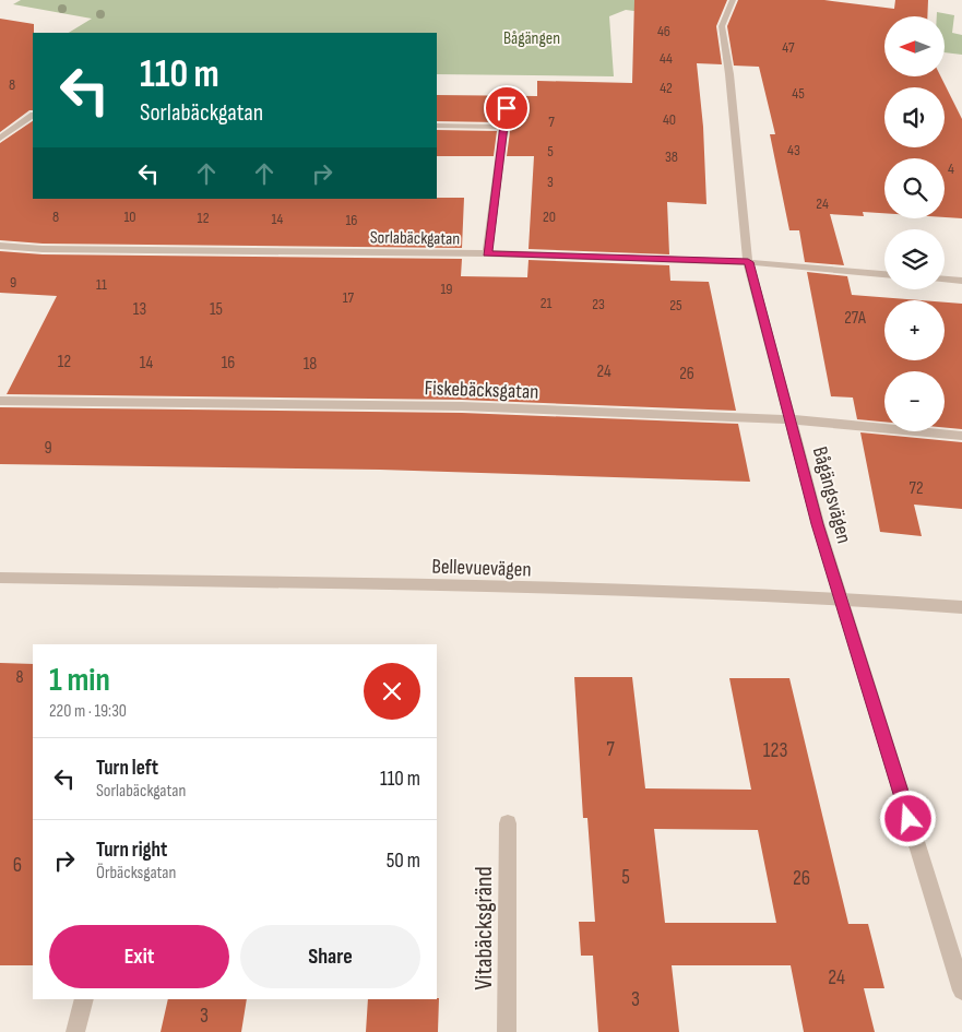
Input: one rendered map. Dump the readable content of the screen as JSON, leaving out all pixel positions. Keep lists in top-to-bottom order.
{
  "streets": {
    "street": [
      "Sorlabäckgatan",
      "Fiskebäcksgatan",
      "Bågängsvägen",
      "Bellevuevägen",
      "Vitabäcksgränd"
    ]
  },
  "crossings": [
    ["Sorlabäckgatan", "Bågängsvägen"],
    ["Fiskebäcksgatan", "Bågängsvägen"],
    ["Bågängsvägen", "Bellevuevägen"]
  ],
  "parks": ["Bågängen"],
  "house_numbers": [
    "46",
    "47",
    "44",
    "8",
    "42",
    "45",
    "40",
    "7",
    "43",
    "5",
    "38",
    "4",
    "3",
    "24",
    "8",
    "10",
    "20",
    "12",
    "14",
    "16",
    "9",
    "11",
    "19",
    "17",
    "21",
    "23",
    "25",
    "13",
    "15",
    "27A",
    "12",
    "14",
    "16",
    "18",
    "24",
    "26",
    "9",
    "72",
    "8",
    "7",
    "123",
    "6",
    "5",
    "26",
    "24",
    "3",
    "3"
  ],
  "north": "left",
  "page": {
    "map_buttons": ["+", "−"],
    "turn": ["110 m", "Sorlabäckgatan"],
    "heading": ["1 min", "220 m · 19:30"],
    "list": [
      {
        "name": "Turn left",
        "note": "Sorlabäckgatan",
        "value": "110 m"
      },
      {
        "name": "Turn right",
        "note": "Örbäcksgatan",
        "value": "50 m"
      }
    ],
    "buttons": ["Exit", "Share"]
  }
}
